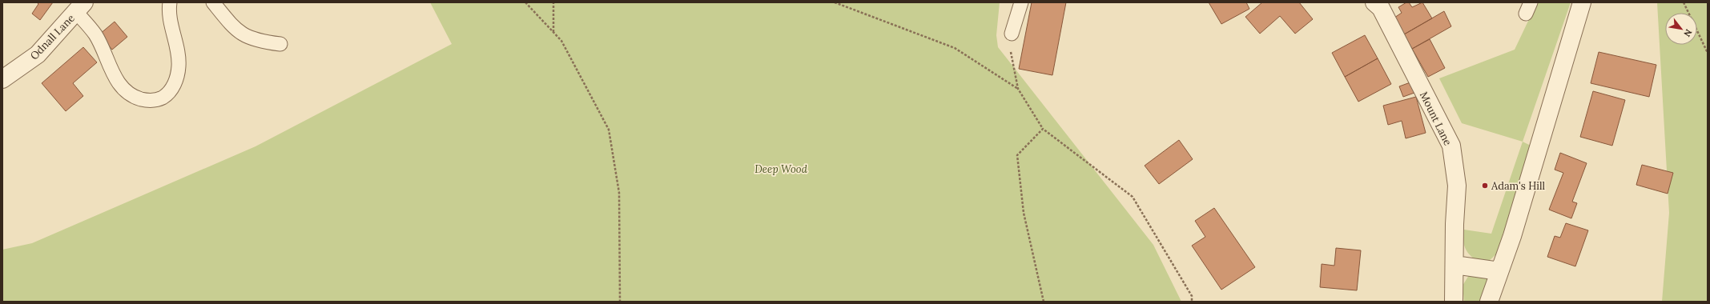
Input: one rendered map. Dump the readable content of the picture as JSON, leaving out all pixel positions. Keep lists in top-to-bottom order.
{
  "streets": {
    "street": ["Odnall Lane", "Mount Lane"]
  },
  "parks": ["Deep Wood"],
  "places": ["Adam's Hill"],
  "north": "bottom right"
}
